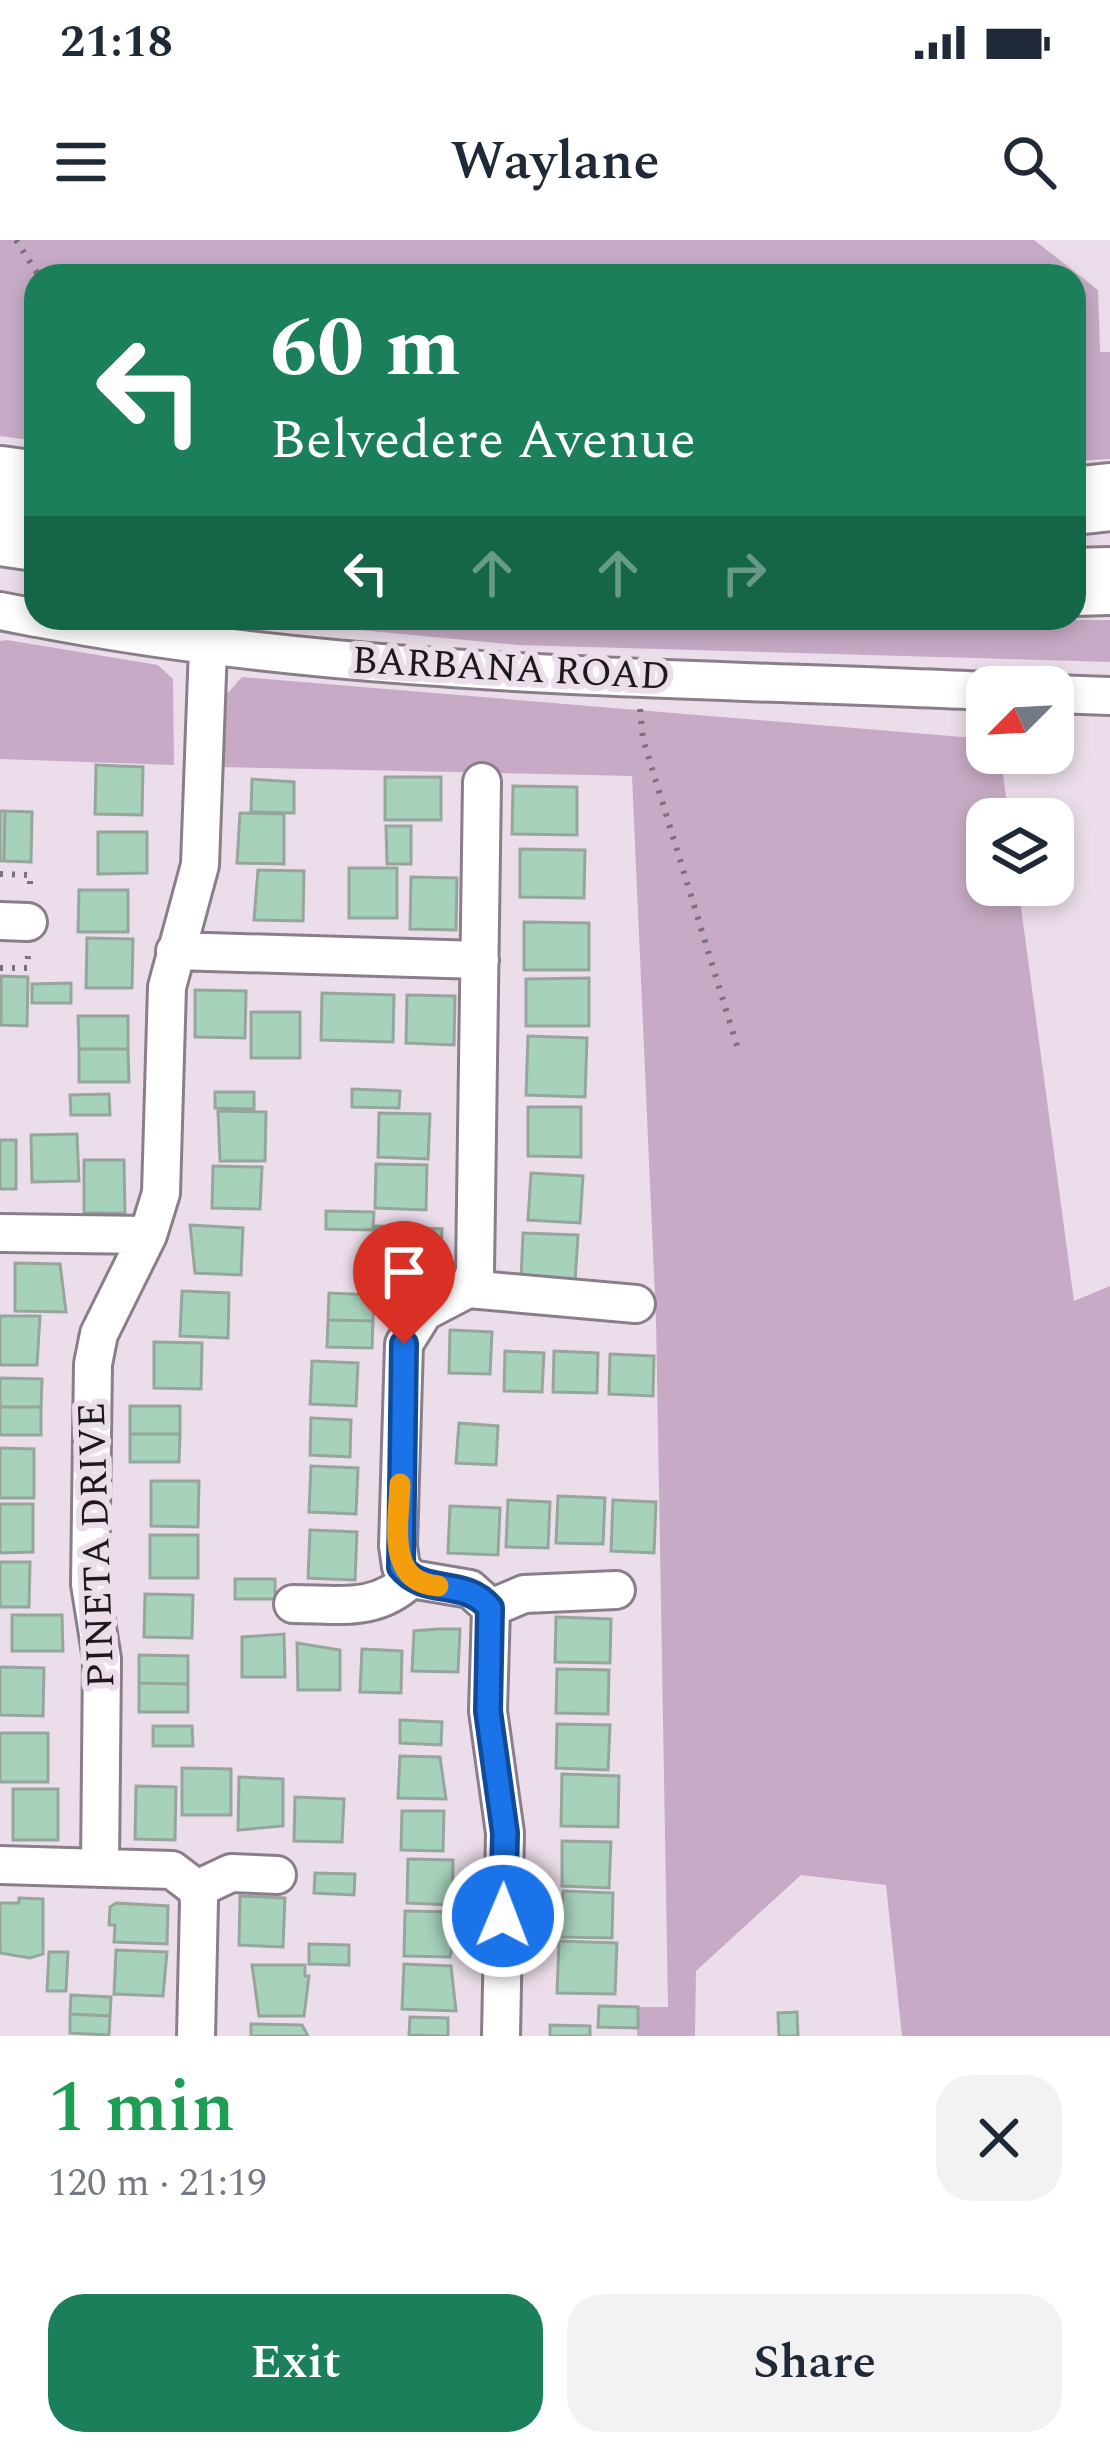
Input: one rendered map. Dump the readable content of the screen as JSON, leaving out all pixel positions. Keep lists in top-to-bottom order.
{
  "streets": {
    "street": ["BARBANA ROAD", "PINETA DRIVE"]
  },
  "crossings": [
    ["BARBANA ROAD", "PINETA DRIVE"]
  ],
  "north": "bottom left",
  "page": {
    "status": "21:18",
    "header": "Waylane",
    "turn": ["60 m", "Belvedere Avenue"],
    "heading": ["1 min", "120 m · 21:19"],
    "buttons": ["Exit", "Share"]
  }
}
